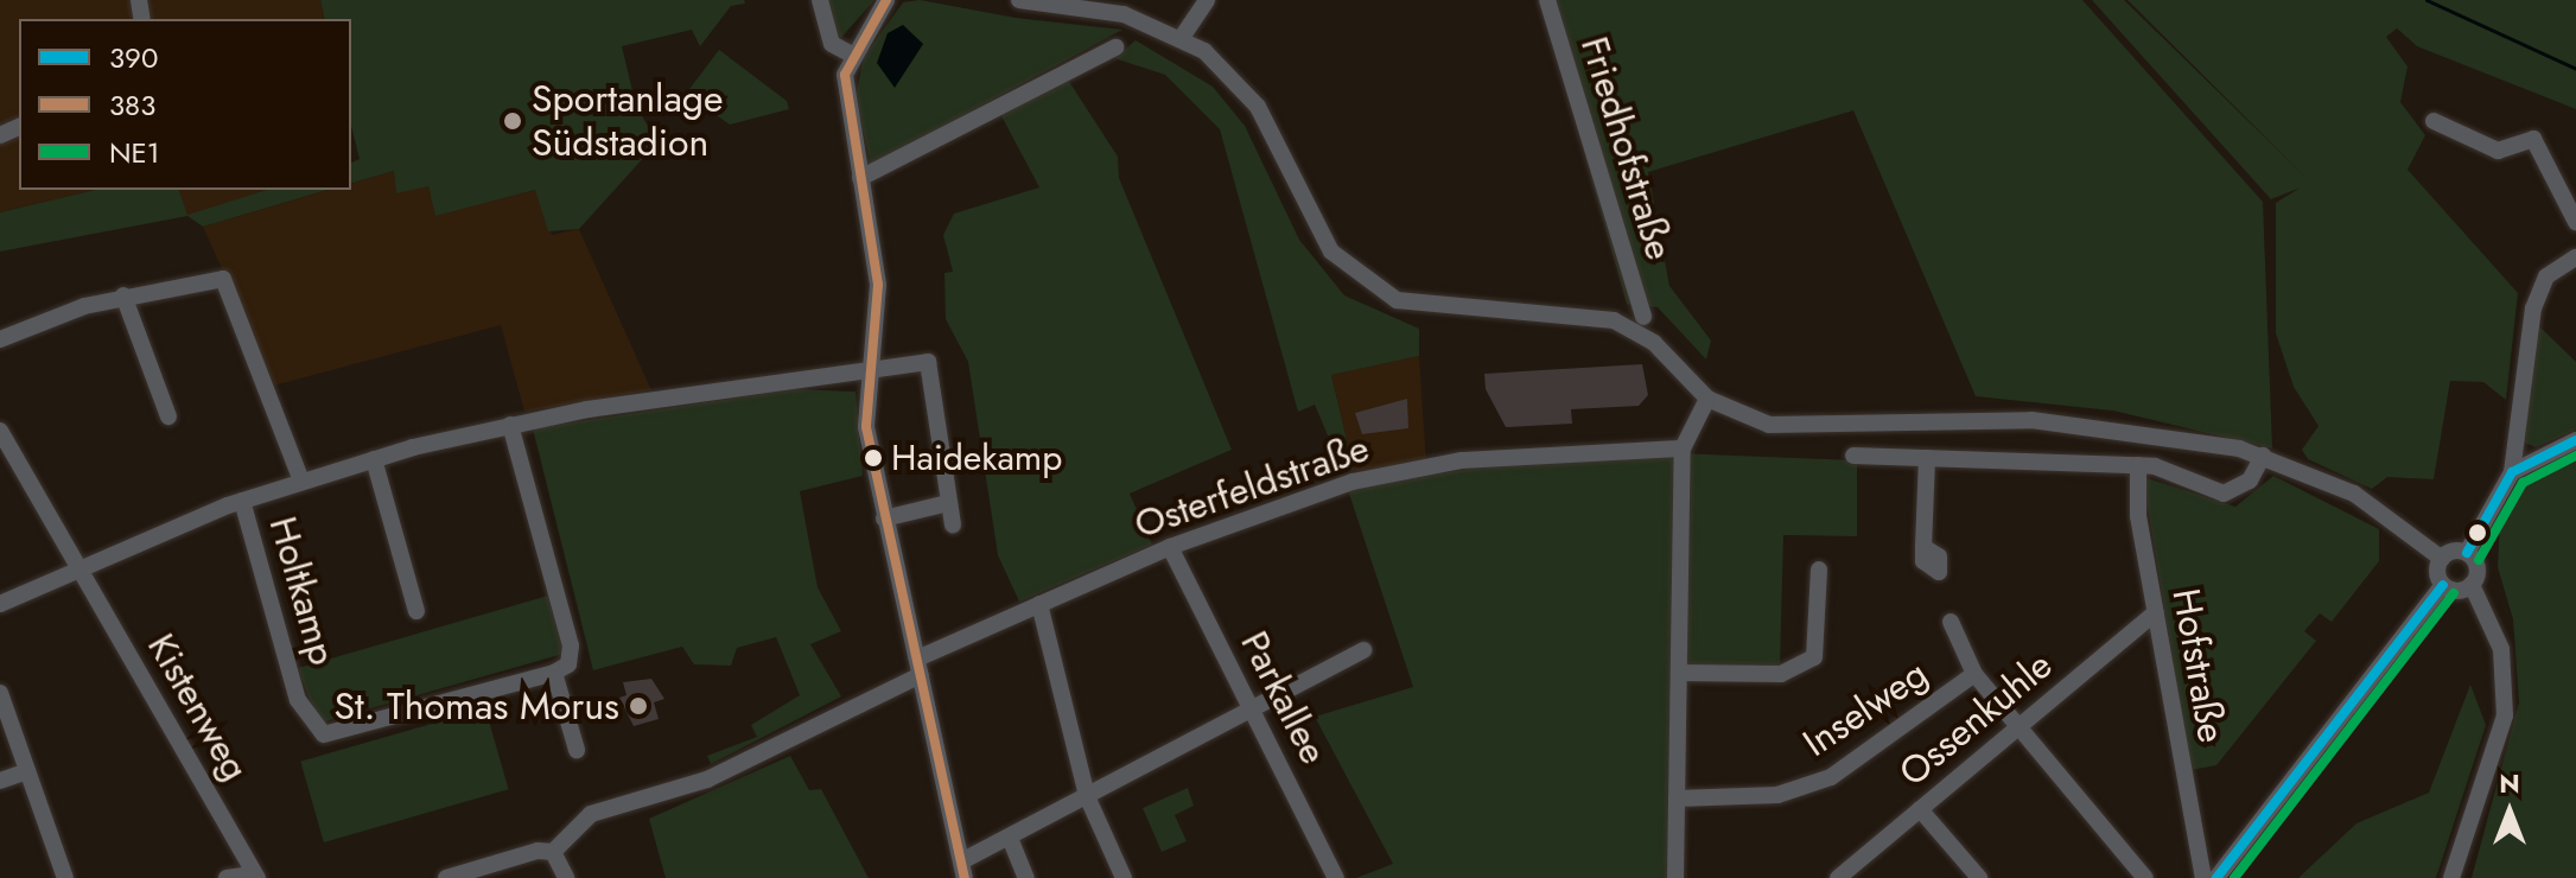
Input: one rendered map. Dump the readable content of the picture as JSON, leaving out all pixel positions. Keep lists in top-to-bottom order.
{
  "streets": {
    "street": [
      "Friedhofstraße",
      "Osterfeldstraße",
      "Holtkamp",
      "Hofstraße",
      "Parkallee",
      "Kistenweg",
      "Inselweg",
      "Ossenkuhle"
    ]
  },
  "crossings": [
    ["Osterfeldstraße", "Parkallee"],
    ["Hofstraße", "Ossenkuhle"]
  ],
  "places": ["Sportanlage Südstadion", "Haidekamp", "St. Thomas Morus"],
  "lines": ["transit line 383", "transit line 390", "transit line NE1"],
  "legend": ["390", "383", "NE1"],
  "north": "top"
}
